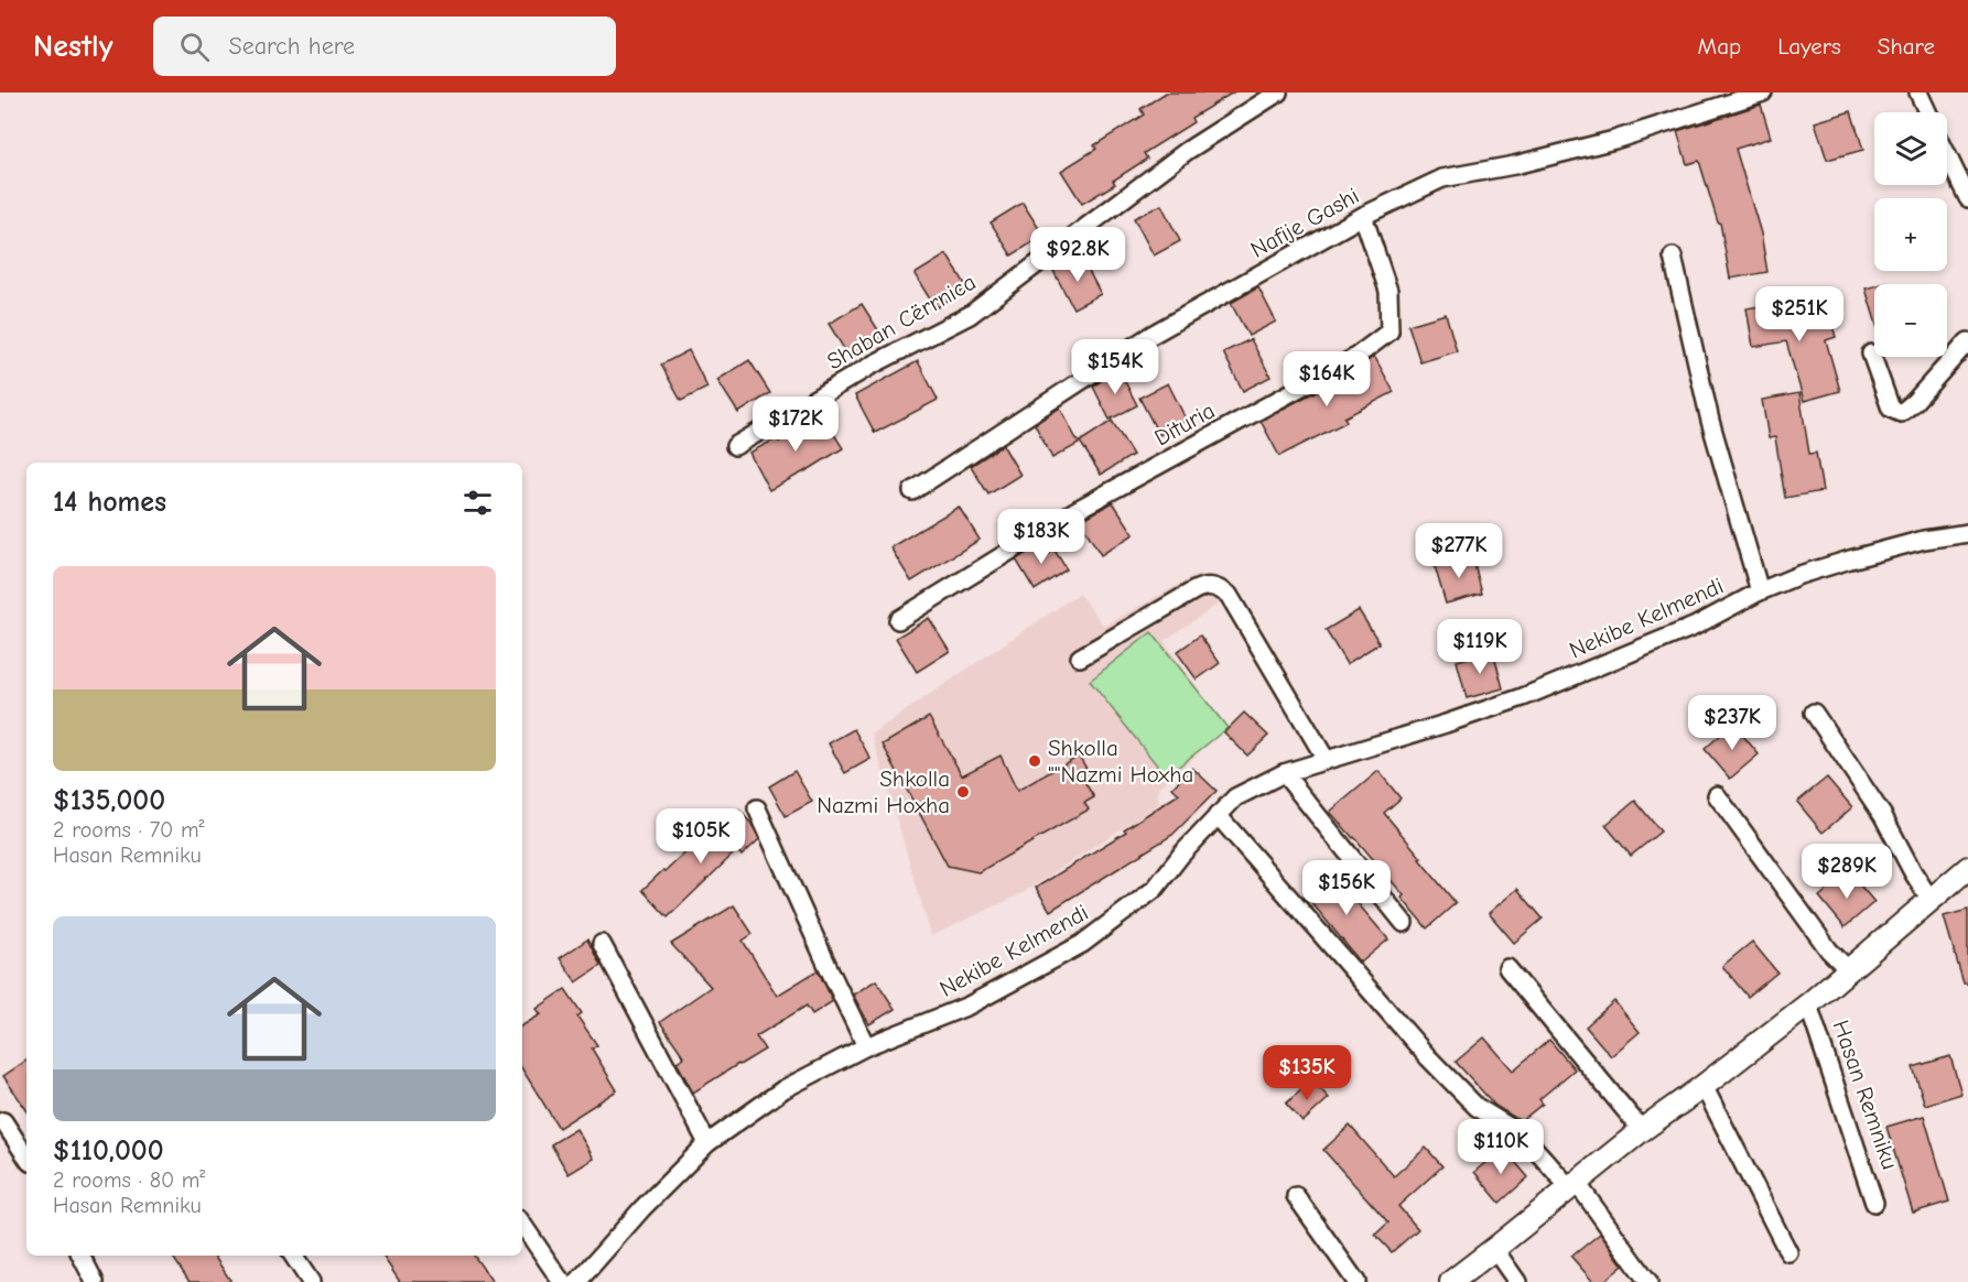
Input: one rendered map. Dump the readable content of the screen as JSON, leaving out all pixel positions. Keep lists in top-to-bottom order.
{
  "streets": {
    "street": [
      "Nafije Gashi",
      "Shaban Cërrnica",
      "Dituria",
      "Nekibe Kelmendi",
      "Hasan Remniku"
    ]
  },
  "crossings": [
    ["Nafije Gashi", "Dituria"]
  ],
  "places": ["Shkolla \"\"Nazmi Hoxha", "Shkolla Nazmi Hoxha"],
  "page": {
    "header": "Nestly",
    "search": "Search here",
    "nav": ["Map", "Layers", "Share"],
    "map_buttons": ["+", "−"],
    "price": [
      "$92.8K",
      "$251K",
      "$154K",
      "$164K",
      "$172K",
      "$183K",
      "$277K",
      "$119K",
      "$237K",
      "$105K",
      "$289K",
      "$156K",
      "$135K",
      "$110K"
    ],
    "heading": "14 homes",
    "list": [
      {
        "name": "$135,000",
        "note": "2 rooms · 70 m² · Hasan Remniku"
      },
      {
        "name": "$110,000",
        "note": "2 rooms · 80 m² · Hasan Remniku"
      }
    ]
  }
}
